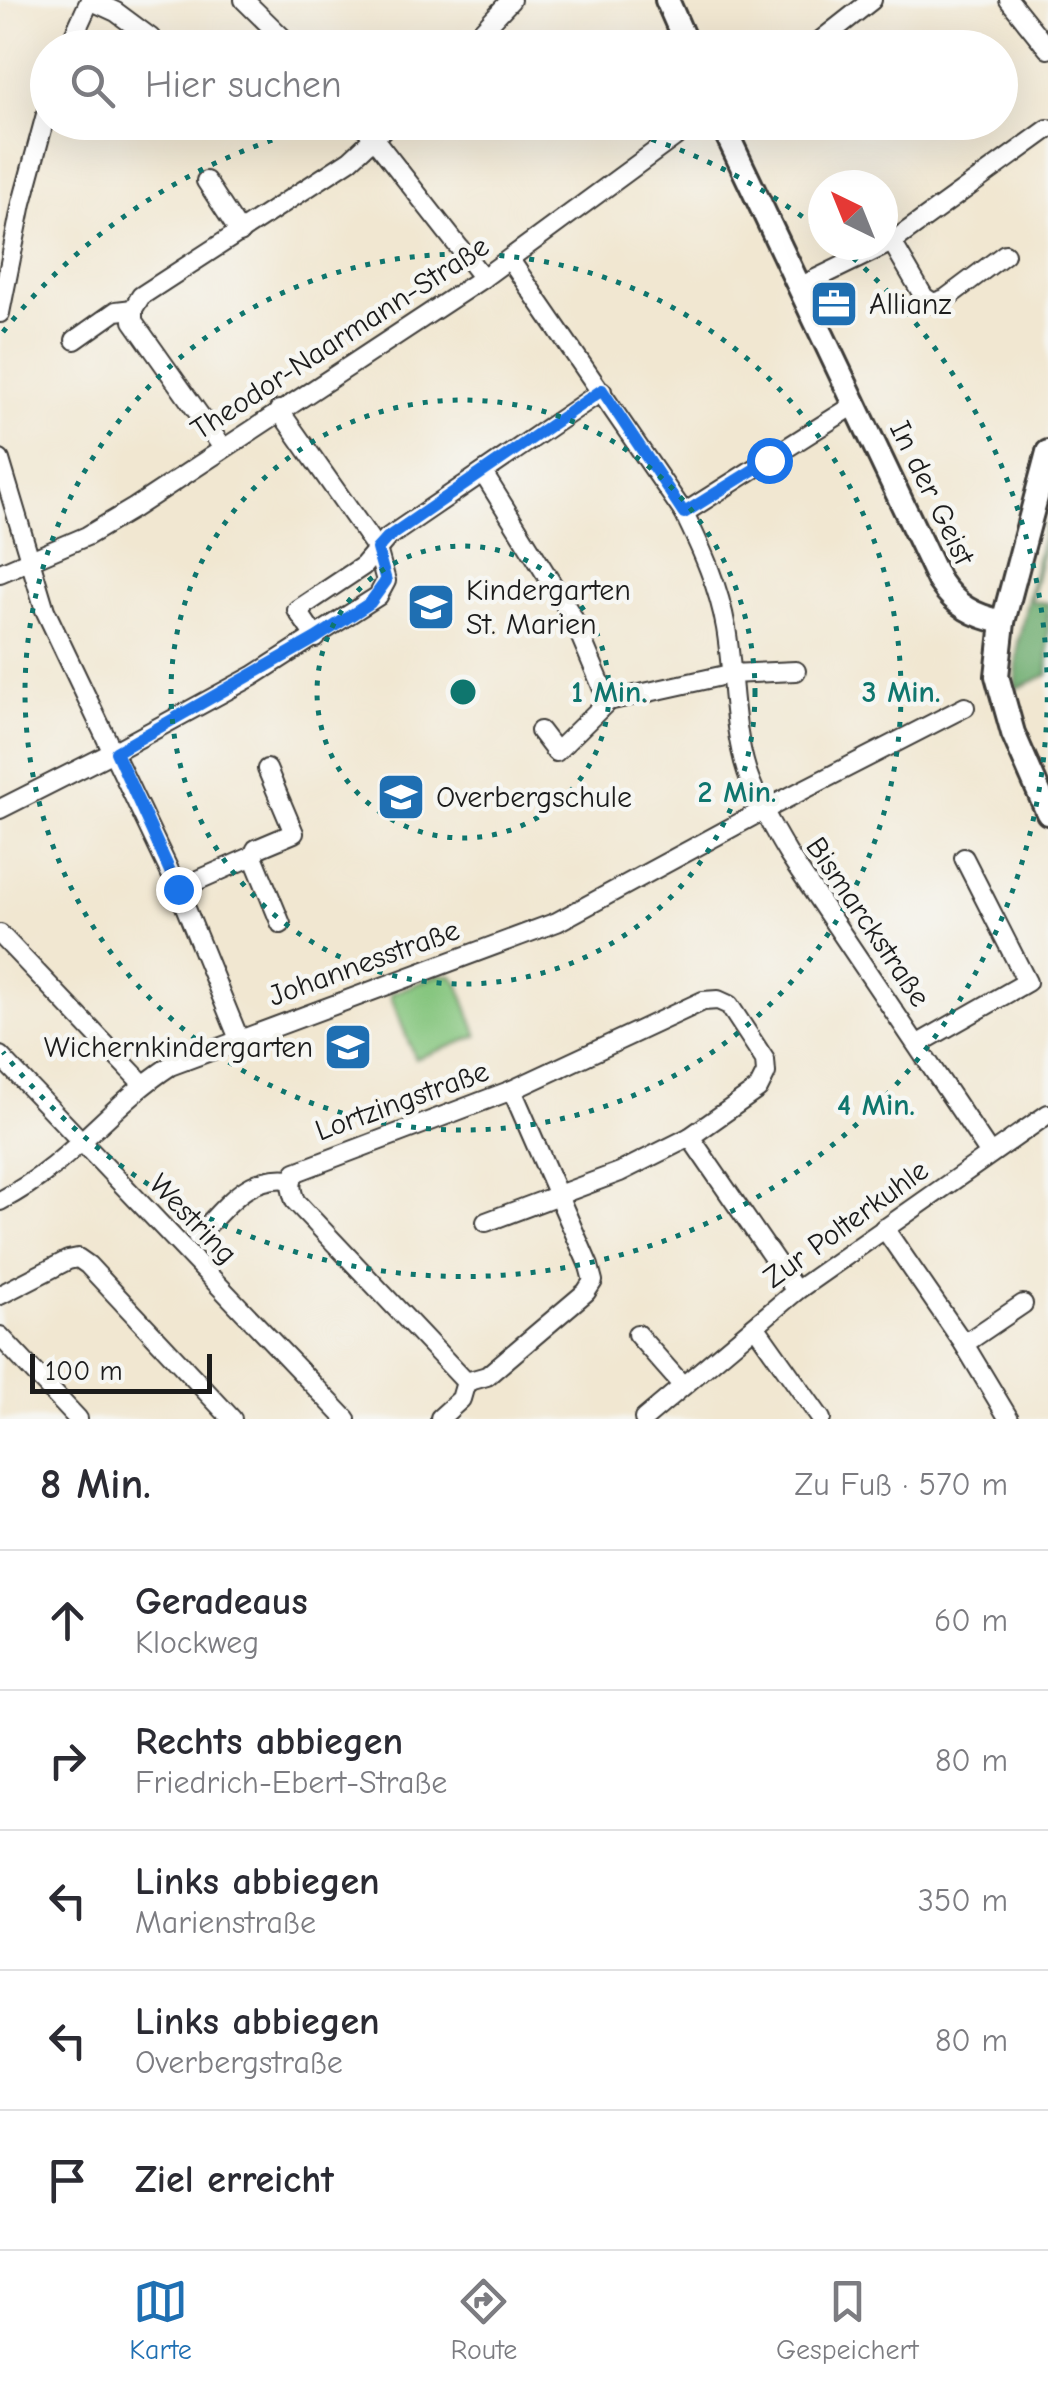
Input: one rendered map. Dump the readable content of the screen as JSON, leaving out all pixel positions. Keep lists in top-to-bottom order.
{
  "streets": {
    "main road": ["In der Geist"],
    "street": [
      "Theodor-Naarmann-Straße",
      "Bismarckstraße",
      "Johannesstraße",
      "Lortzingstraße",
      "Westring",
      "Zur Polterkuhle"
    ]
  },
  "crossings": [
    ["Theodor-Naarmann-Straße", "Bismarckstraße"],
    ["Bismarckstraße", "Johannesstraße"],
    ["Bismarckstraße", "Zur Polterkuhle"],
    ["Johannesstraße", "Westring"]
  ],
  "places": {
    "office": ["Allianz"],
    "school or university": ["Kindergarten St. Marien", "Overbergschule", "Wichernkindergarten"]
  },
  "scale_bar": "100 m",
  "north": "top left",
  "page": {
    "search": "Hier suchen",
    "scale": "100 m",
    "heading": ["8 Min.", "Zu Fuß · 570 m"],
    "list": [
      ["Geradeaus", "Klockweg", "60 m"],
      ["Rechts abbiegen", "Friedrich-Ebert-Straße", "80 m"],
      ["Links abbiegen", "Marienstraße", "350 m"],
      ["Links abbiegen", "Overbergstraße", "80 m"],
      "Ziel erreicht"
    ],
    "nav": ["Karte", "Route", "Gespeichert"]
  },
  "rings": [
    "1 Min.",
    "3 Min.",
    "2 Min.",
    "4 Min."
  ]
}
